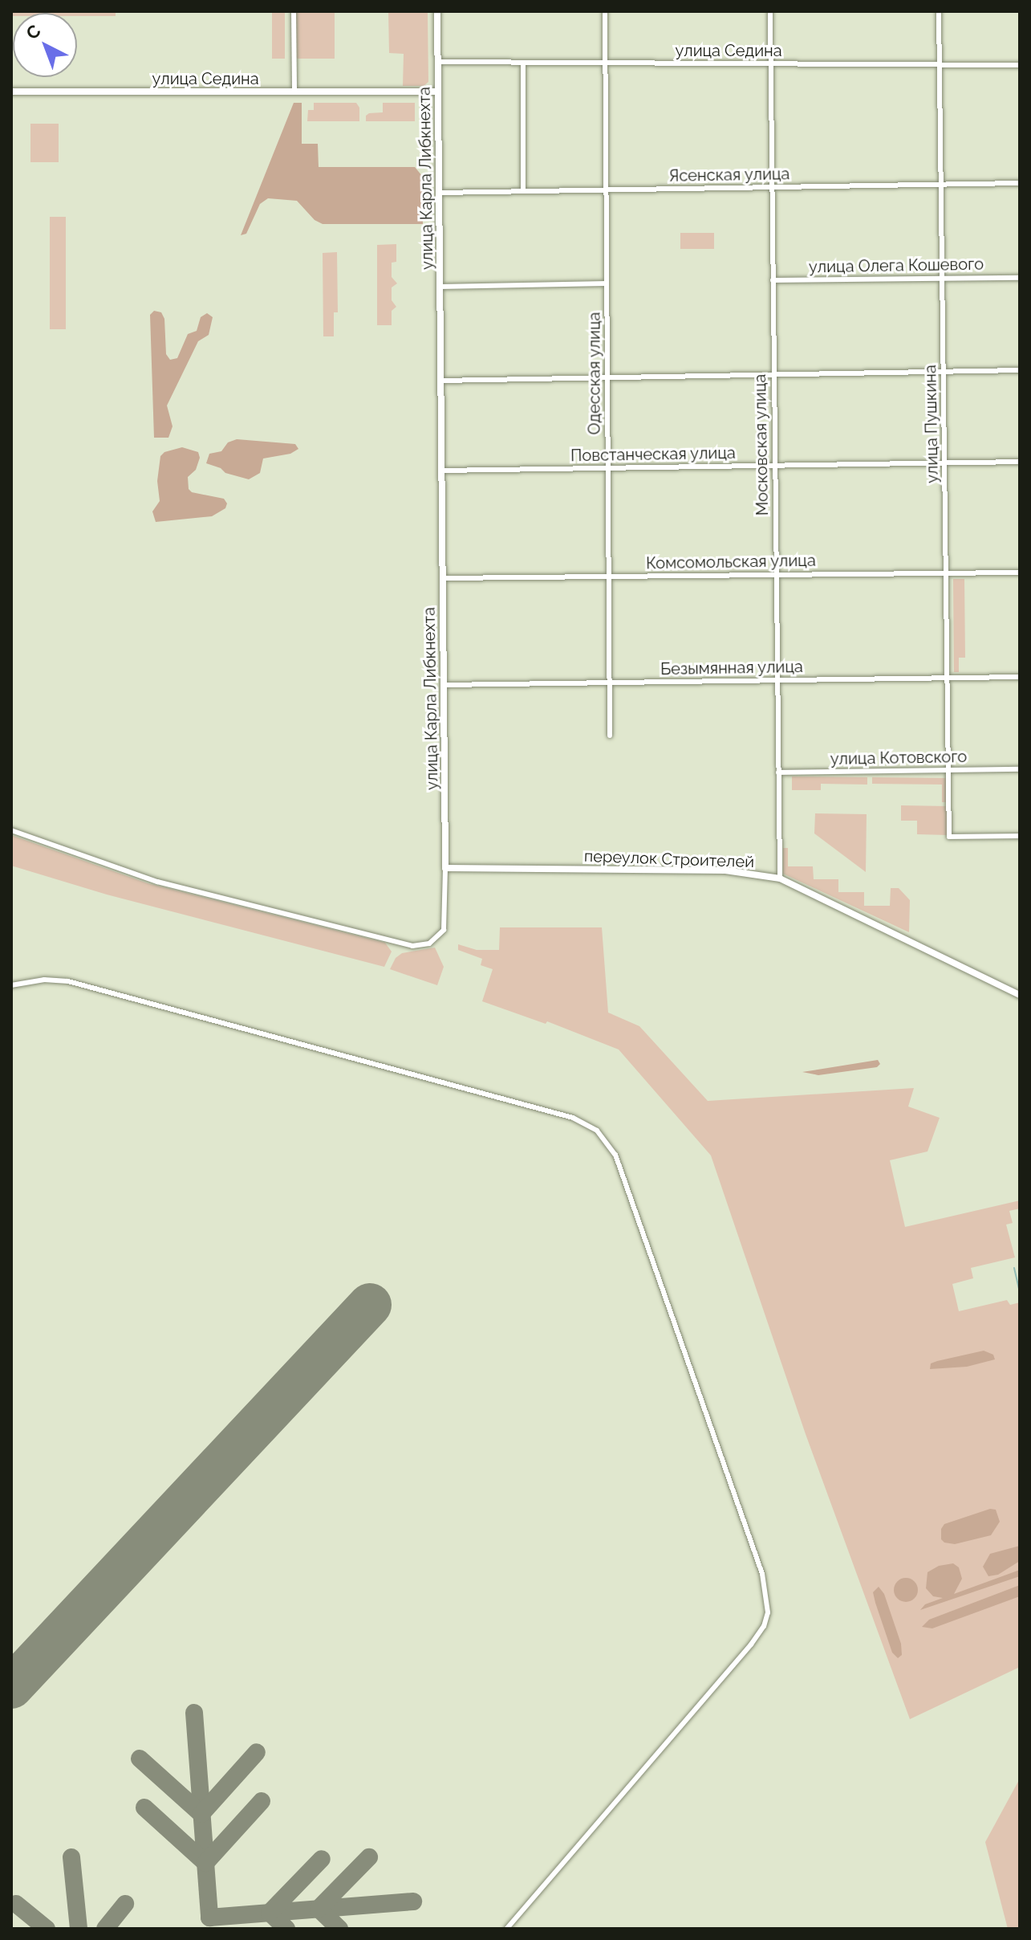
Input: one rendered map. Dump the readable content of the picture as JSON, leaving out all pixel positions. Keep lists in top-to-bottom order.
{
  "streets": {
    "street": [
      "улица Седина",
      "Ясенская улица",
      "улица Карла Либкнехта",
      "улица Олега Кошевого",
      "Одесская улица",
      "улица Пушкина",
      "Московская улица",
      "Повстанческая улица",
      "Комсомольская улица",
      "Безымянная улица",
      "улица Котовского",
      "переулок Строителей"
    ]
  },
  "crossings": [
    ["улица Седина", "улица Карла Либкнехта"],
    ["улица Седина", "Одесская улица"],
    ["улица Седина", "улица Пушкина"],
    ["улица Седина", "Московская улица"],
    ["Ясенская улица", "улица Карла Либкнехта"],
    ["Ясенская улица", "Одесская улица"],
    ["Ясенская улица", "улица Пушкина"],
    ["Ясенская улица", "Московская улица"],
    ["улица Карла Либкнехта", "Повстанческая улица"],
    ["улица Карла Либкнехта", "Комсомольская улица"],
    ["улица Карла Либкнехта", "Безымянная улица"],
    ["улица Карла Либкнехта", "переулок Строителей"],
    ["улица Олега Кошевого", "улица Пушкина"],
    ["улица Олега Кошевого", "Московская улица"],
    ["Одесская улица", "Повстанческая улица"],
    ["Одесская улица", "Комсомольская улица"],
    ["Одесская улица", "Безымянная улица"],
    ["улица Пушкина", "Повстанческая улица"],
    ["улица Пушкина", "Комсомольская улица"],
    ["улица Пушкина", "Безымянная улица"],
    ["улица Пушкина", "улица Котовского"],
    ["Московская улица", "Повстанческая улица"],
    ["Московская улица", "Комсомольская улица"],
    ["Московская улица", "Безымянная улица"],
    ["Московская улица", "улица Котовского"],
    ["Московская улица", "переулок Строителей"]
  ],
  "north": "top left"
}
